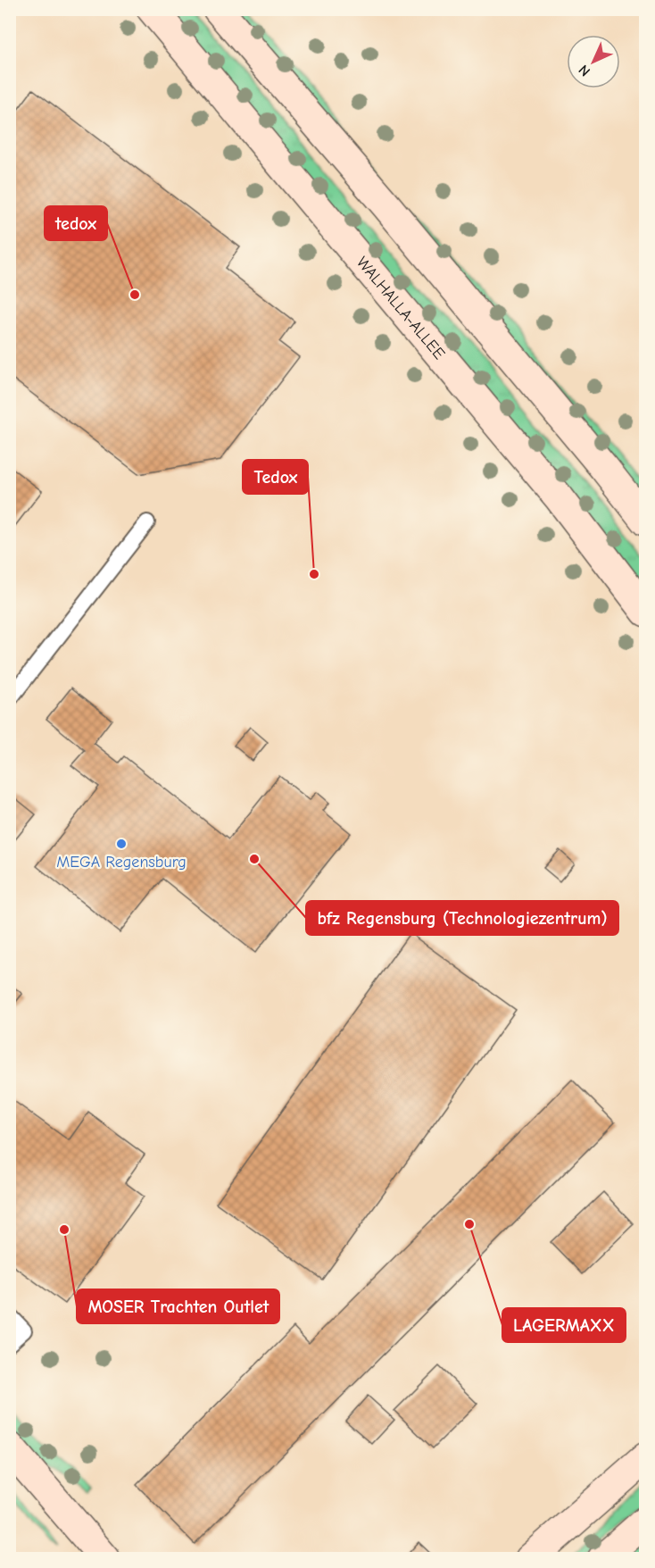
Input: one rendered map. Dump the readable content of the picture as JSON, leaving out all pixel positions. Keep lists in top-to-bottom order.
{
  "streets": {
    "main road": ["WALHALLA-ALLEE"]
  },
  "places": [
    "tedox",
    "Tedox",
    "MEGA Regensburg",
    "bfz Regensburg (Technologiezentrum)",
    "LAGERMAXX",
    "MOSER Trachten Outlet"
  ],
  "north": "bottom left"
}
